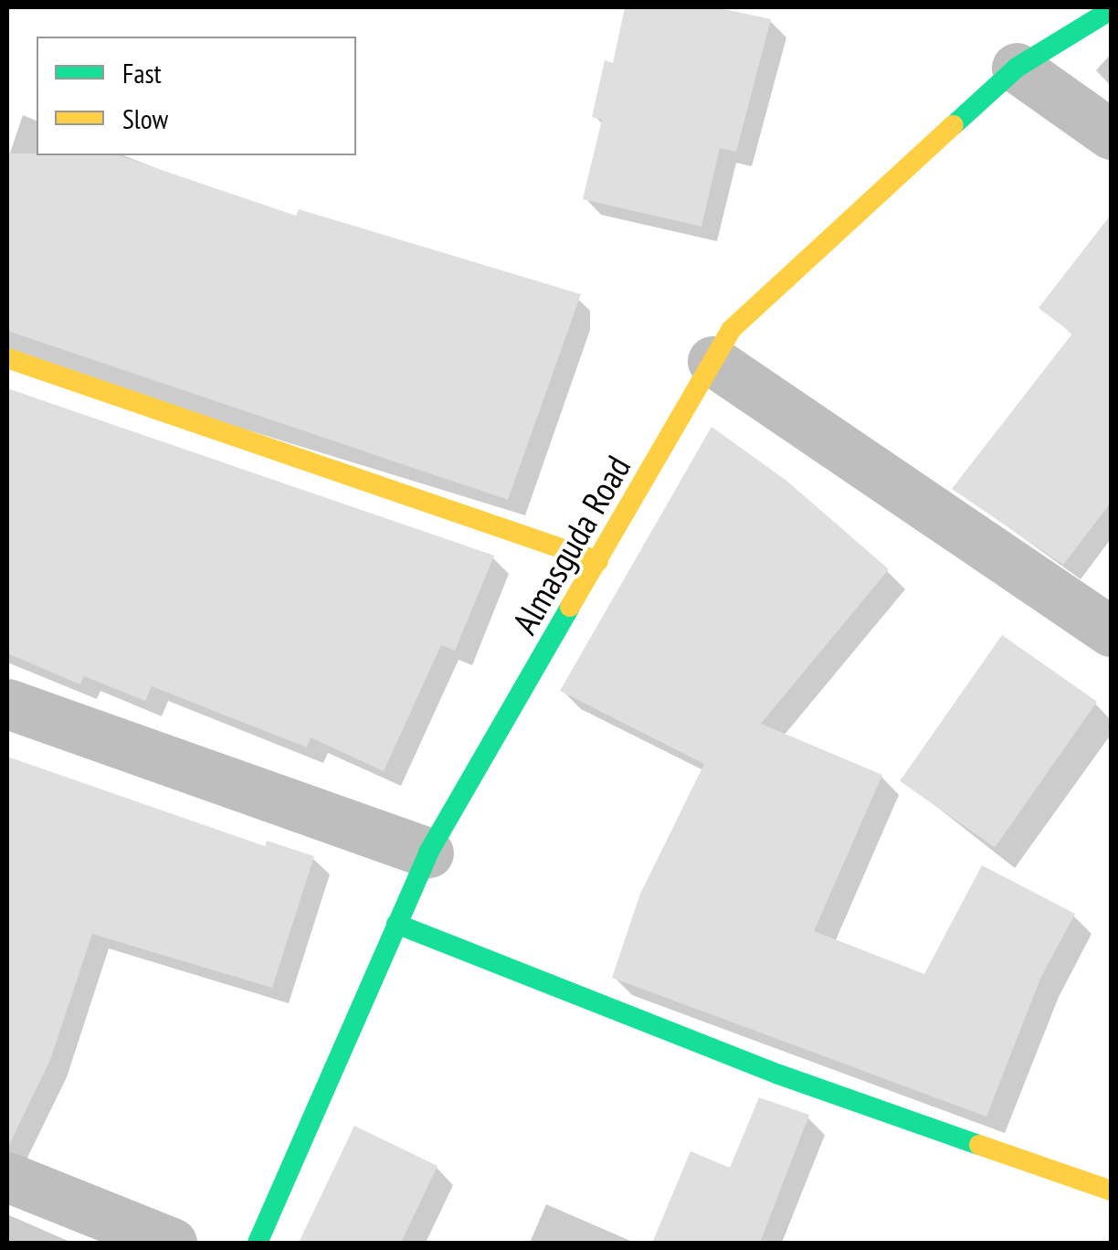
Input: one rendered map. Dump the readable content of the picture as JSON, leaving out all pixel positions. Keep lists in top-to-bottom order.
{
  "streets": {
    "street": ["Almasguda Road"]
  },
  "legend": ["Fast", "Slow"]
}
